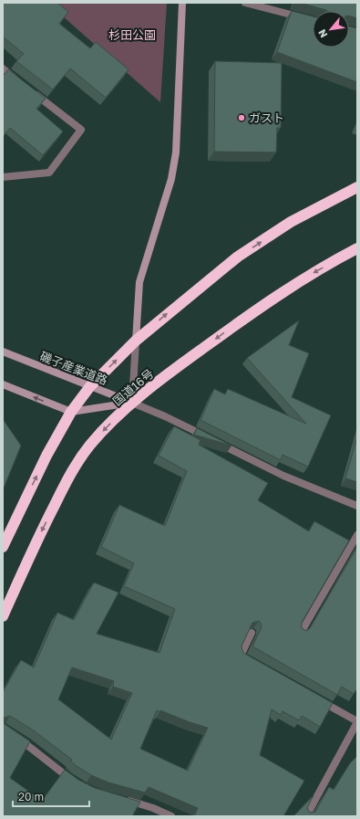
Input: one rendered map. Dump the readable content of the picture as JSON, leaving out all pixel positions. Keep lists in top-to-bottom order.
{
  "streets": {
    "highway": ["国道16号"],
    "street": ["磯子産業道路"]
  },
  "crossings": [
    ["磯子産業道路", "国道16号"]
  ],
  "parks": ["杉田公園"],
  "places": ["ガスト"],
  "scale_bar": "20 m",
  "north": "bottom left"
}
